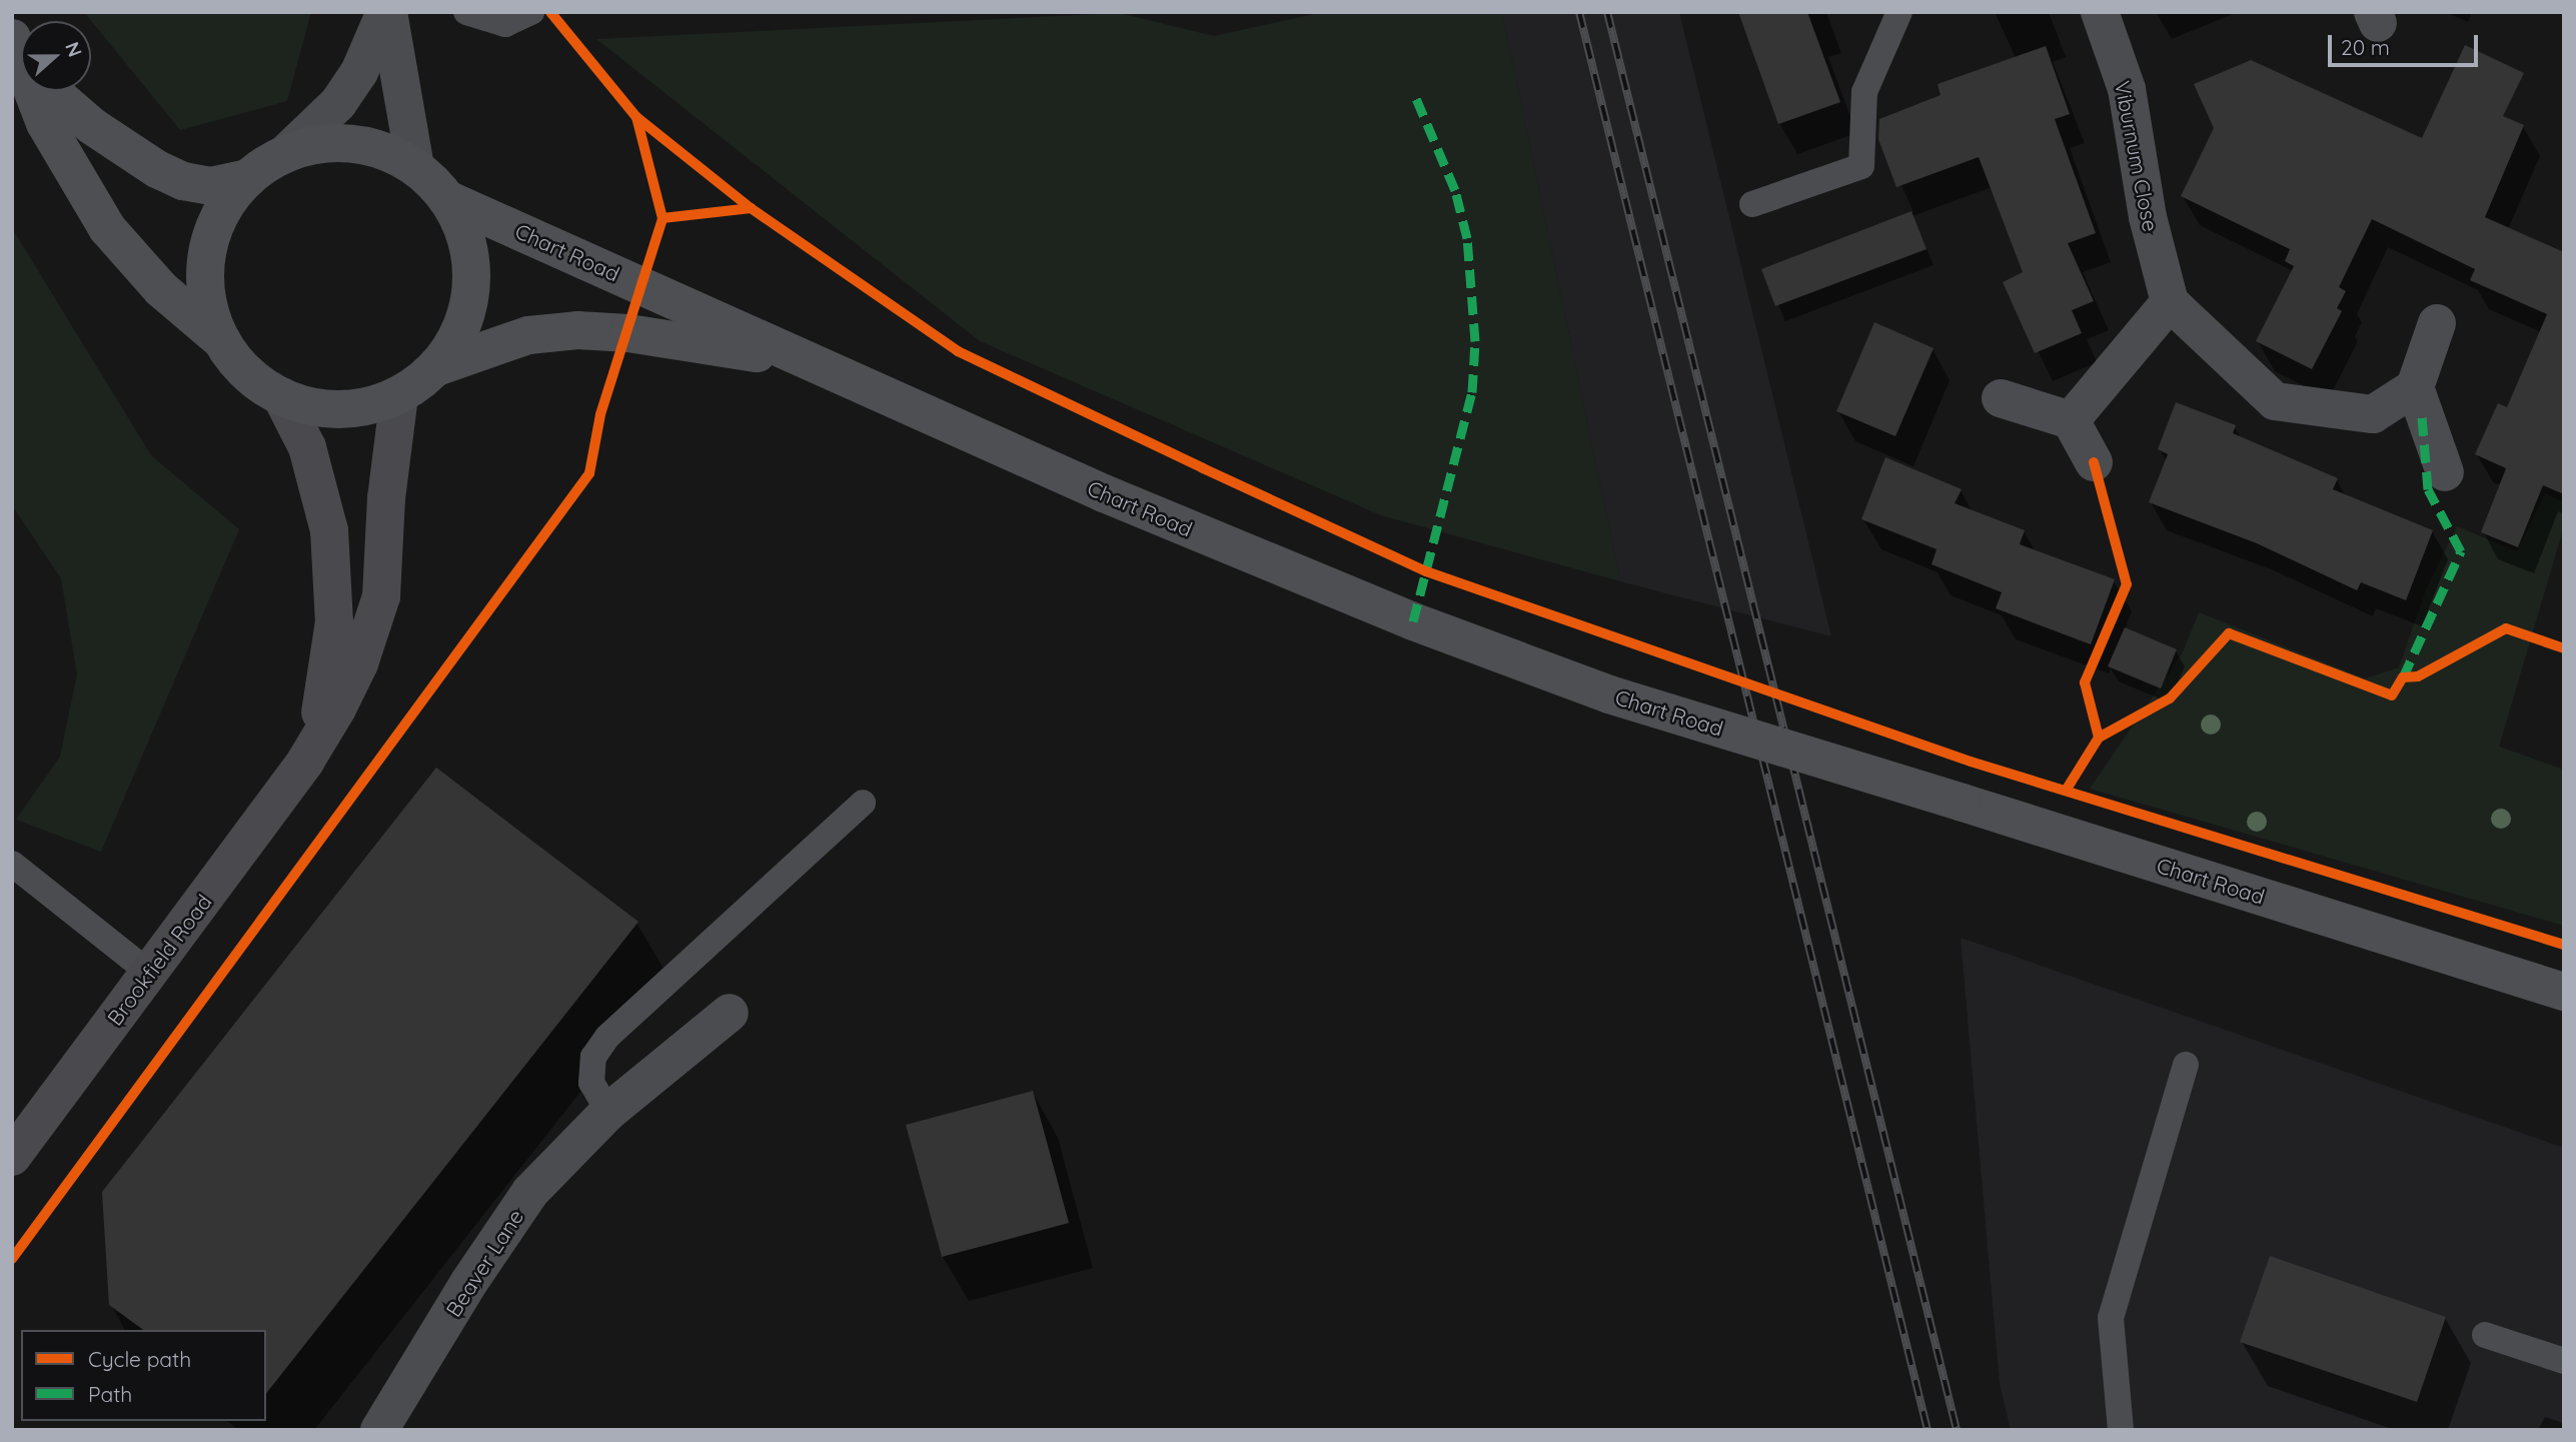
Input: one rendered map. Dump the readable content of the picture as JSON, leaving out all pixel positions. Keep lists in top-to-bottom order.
{
  "streets": {
    "main road": ["Chart Road", "Brookfield Road"],
    "street": ["Viburnum Close", "Beaver Lane"]
  },
  "legend": ["Cycle path", "Path"],
  "scale_bar": "20 m",
  "north": "right"
}
